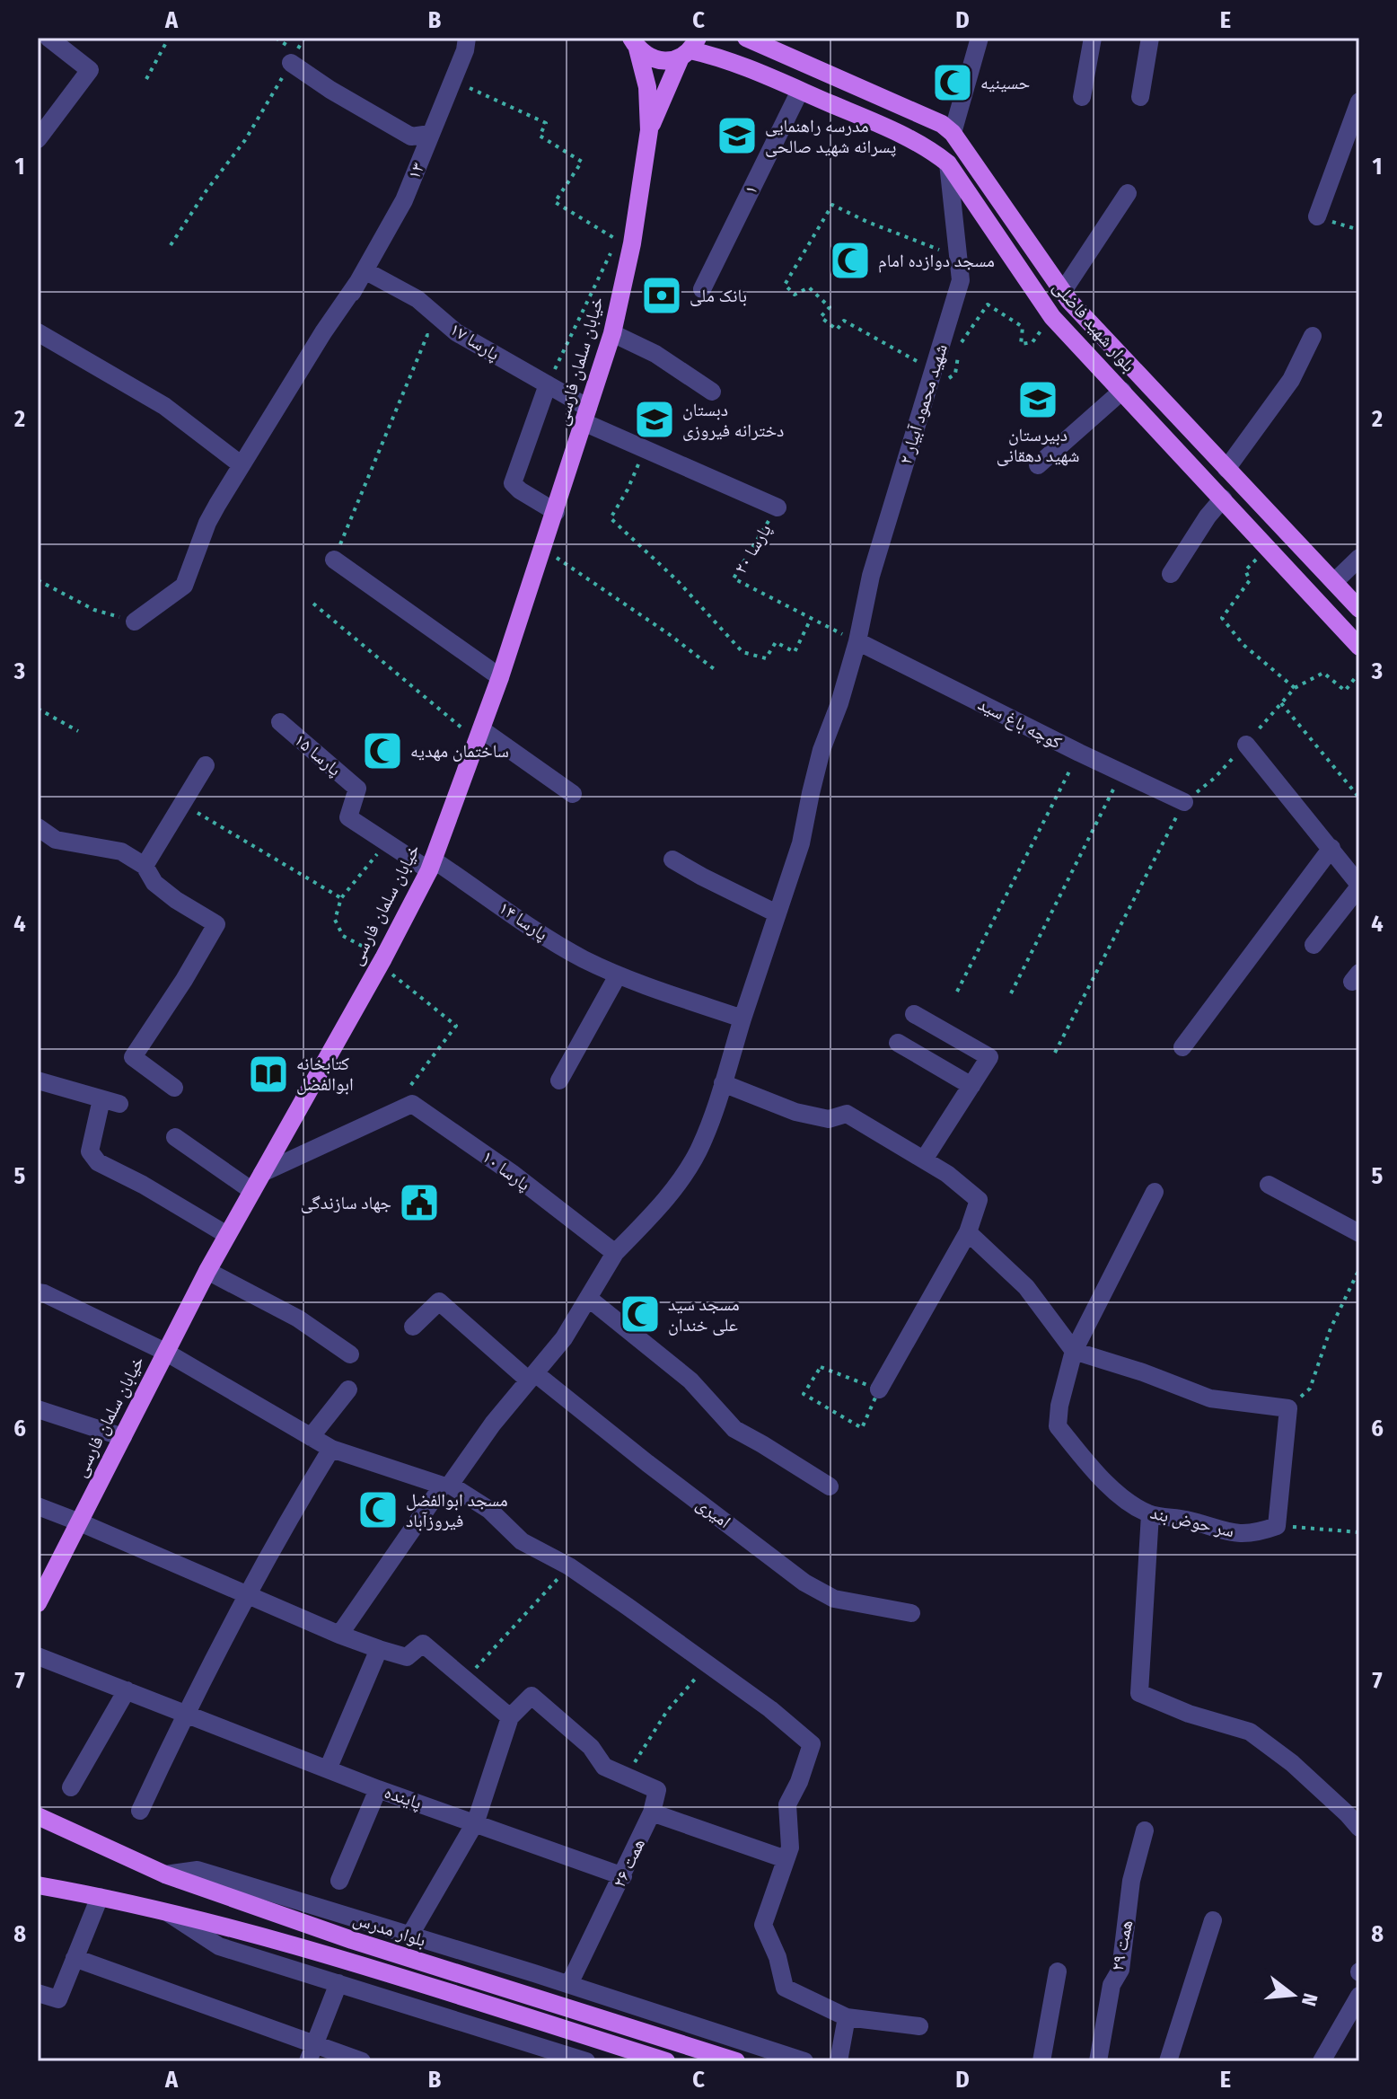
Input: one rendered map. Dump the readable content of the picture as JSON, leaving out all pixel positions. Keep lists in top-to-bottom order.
{
  "streets": {
    "main road": ["بلوار شهید فاضلی", "خیابان سلمان فارسی", "بلوار مدرس"],
    "street": [
      "۱۳",
      "۱",
      "پارسا ۱۷",
      "شهید محمود آبیار ۲",
      "پارسا ۲۰",
      "کوچه باغ سید",
      "پارسا ۱۵",
      "پارسا ۱۴",
      "پارسا ۱۰",
      "امیری",
      "سر حوض بند",
      "پاینده",
      "همت ۲۶",
      "همت ۲۹"
    ]
  },
  "crossings": [
    ["۱۳", "پارسا ۱۷"],
    ["۱", "بلوار شهید فاضلی"],
    ["بلوار شهید فاضلی", "خیابان سلمان فارسی"],
    ["بلوار شهید فاضلی", "شهید محمود آبیار ۲"],
    ["پارسا ۱۷", "خیابان سلمان فارسی"],
    ["پارسا ۱۷", "پارسا ۲۰"],
    ["خیابان سلمان فارسی", "پارسا ۲۰"],
    ["خیابان سلمان فارسی", "پارسا ۱۵"],
    ["خیابان سلمان فارسی", "پارسا ۱۴"],
    ["خیابان سلمان فارسی", "پارسا ۱۰"],
    ["شهید محمود آبیار ۲", "پارسا ۲۰"],
    ["شهید محمود آبیار ۲", "کوچه باغ سید"],
    ["شهید محمود آبیار ۲", "پارسا ۱۴"],
    ["شهید محمود آبیار ۲", "پارسا ۱۰"],
    ["پارسا ۲۰", "کوچه باغ سید"],
    ["پارسا ۱۵", "پارسا ۱۴"],
    ["پاینده", "همت ۲۶"]
  ],
  "places": {
    "mosque": [
      "حسینیه",
      "مسجد دوازده امام",
      "ساختمان مهدیه",
      "مسجد سید علی خندان",
      "مسجد ابوالفضل فیروزآباد"
    ],
    "school or university": ["مدرسه راهنمایی پسرانه شهید صالحی", "دبیرستان شهید دهقانی", "دبستان دخترانه فیروزی"],
    "bank": ["بانک ملی"],
    "library": ["کتابخانه ابوالفضل"],
    "public building": ["جهاد سازندگی"]
  },
  "north": "right",
  "grid": {
    "columns": [
      "A",
      "B",
      "C",
      "D",
      "E"
    ],
    "rows": [
      "1",
      "2",
      "3",
      "4",
      "5",
      "6",
      "7",
      "8"
    ]
  }
}
